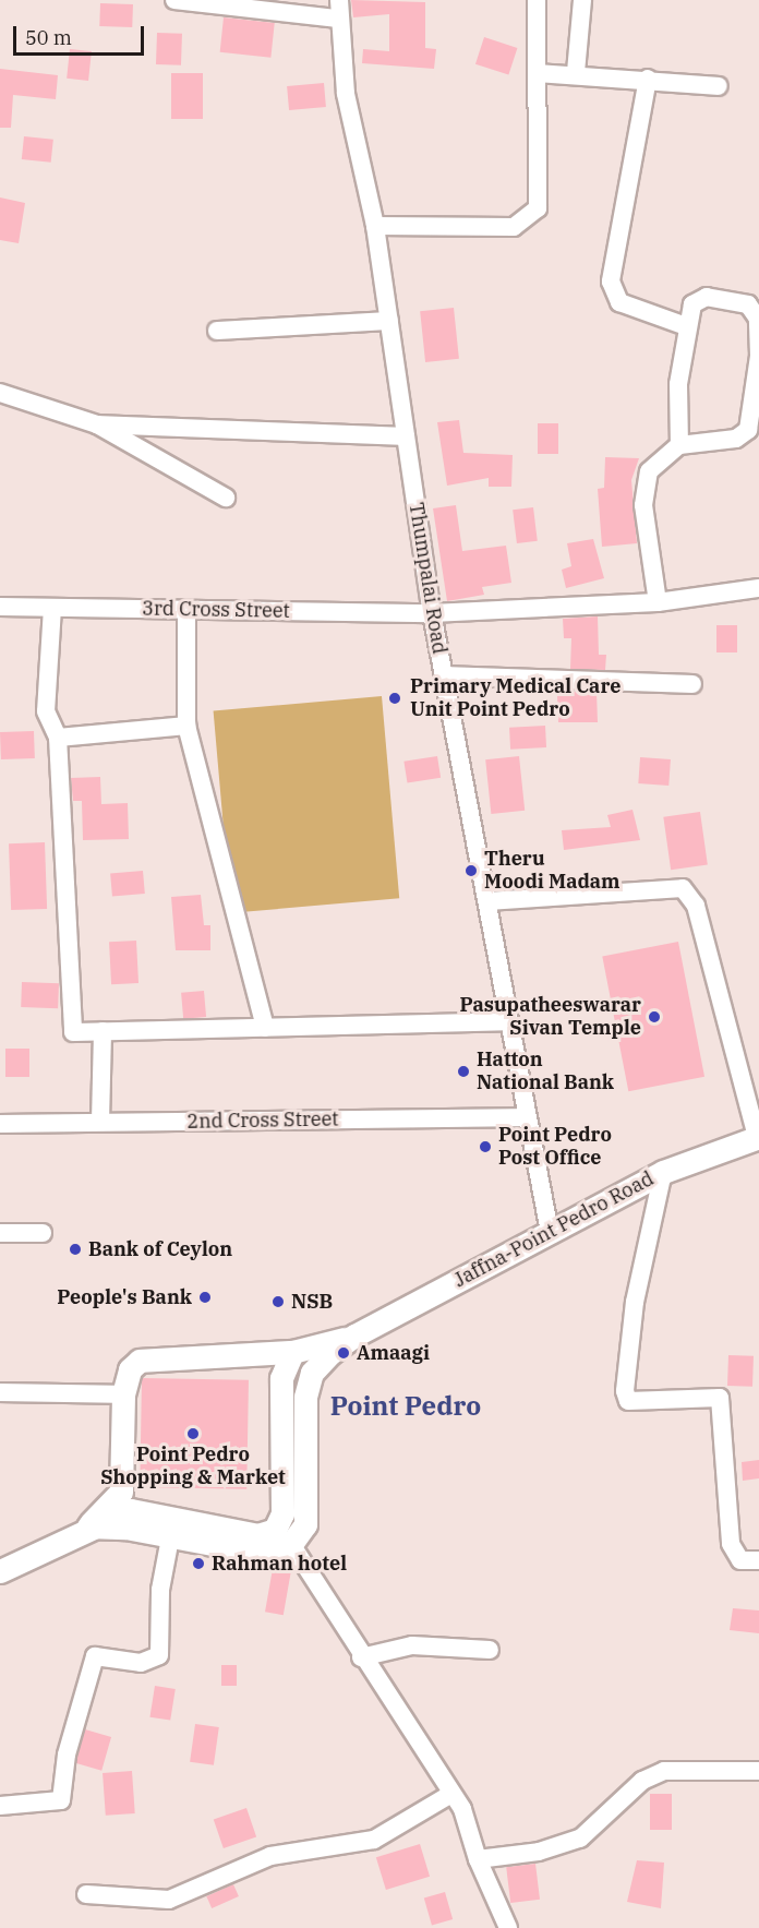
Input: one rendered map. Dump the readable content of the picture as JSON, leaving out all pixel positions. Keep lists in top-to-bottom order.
{
  "streets": {
    "main road": ["Jaffna-Point Pedro Road"],
    "street": ["Thumpalai Road", "3rd Cross Street", "2nd Cross Street"]
  },
  "crossings": [
    ["Thumpalai Road", "3rd Cross Street"],
    ["Thumpalai Road", "2nd Cross Street"],
    ["Thumpalai Road", "Jaffna-Point Pedro Road"]
  ],
  "districts": ["Point Pedro"],
  "places": [
    "Primary Medical Care Unit Point Pedro",
    "Theru Moodi Madam",
    "Pasupatheeswarar Sivan Temple",
    "Hatton National Bank",
    "Point Pedro Post Office",
    "Bank of Ceylon",
    "People's Bank",
    "NSB",
    "Amaagi",
    "Point Pedro Shopping & Market",
    "Rahman hotel"
  ],
  "scale_bar": "50 m"
}
